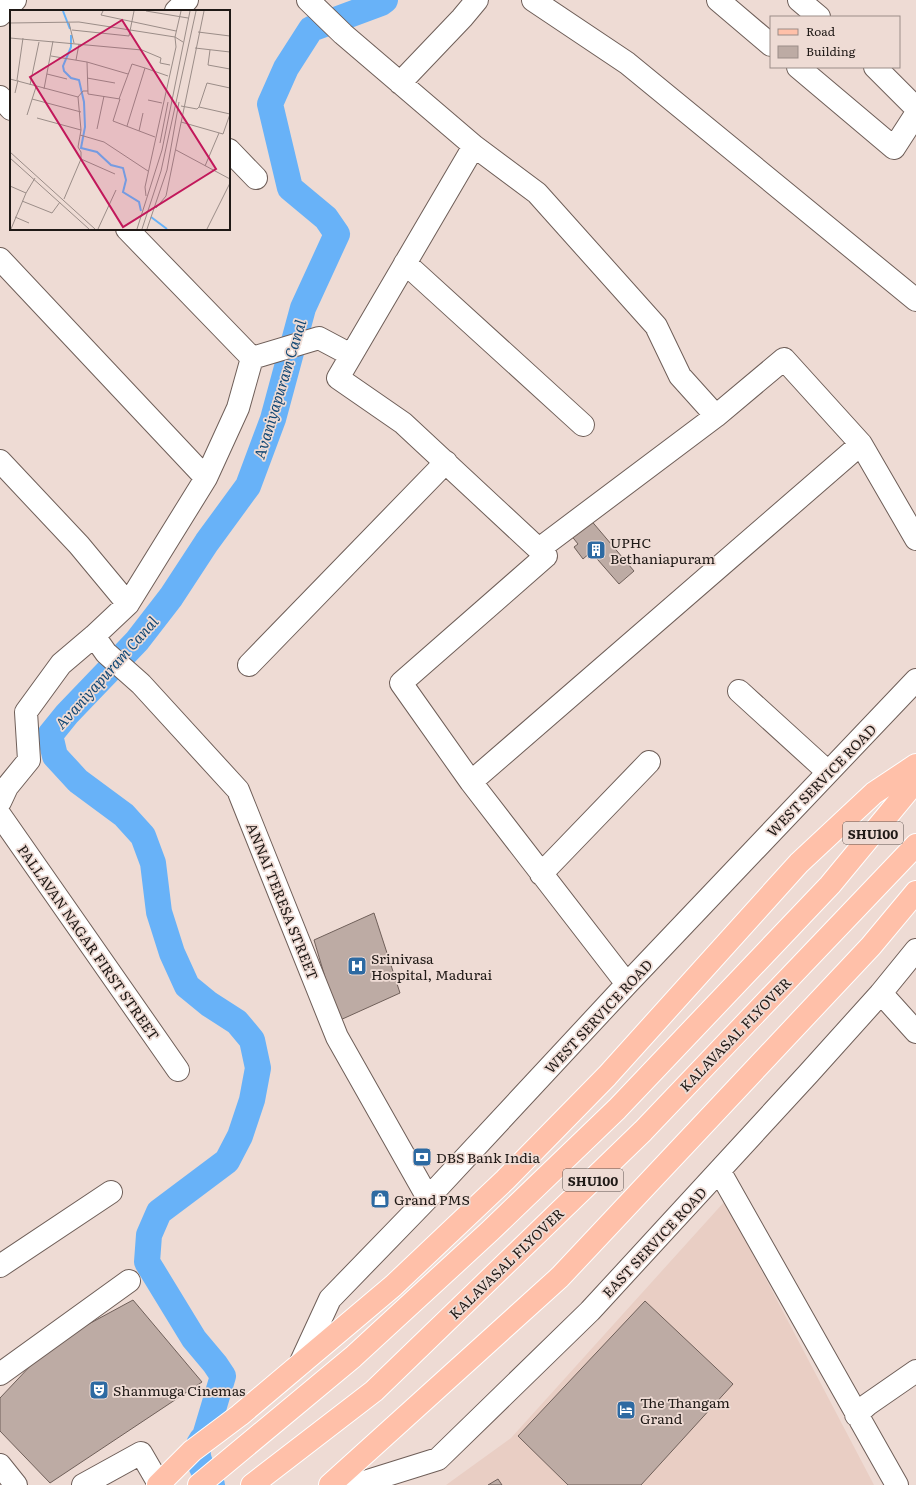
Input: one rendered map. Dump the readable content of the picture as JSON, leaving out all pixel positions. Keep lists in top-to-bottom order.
{
  "streets": {
    "main road": ["SHU100", "KALAVASAL FLYOVER"],
    "street": [
      "WEST SERVICE ROAD",
      "ANNAI TERESA STREET",
      "PALLAVAN NAGAR FIRST STREET",
      "EAST SERVICE ROAD"
    ]
  },
  "crossings": [
    ["WEST SERVICE ROAD", "ANNAI TERESA STREET"]
  ],
  "water": ["Avaniyapuram Canal"],
  "places": {
    "building": ["UPHC Bethaniapuram"],
    "hospital": ["Srinivasa Hospital, Madurai"],
    "bank": ["DBS Bank India"],
    "shop": ["Grand PMS"],
    "theatre": ["Shanmuga Cinemas"],
    "hotel": ["The Thangam Grand"]
  },
  "legend": ["Road", "Building"]
}
